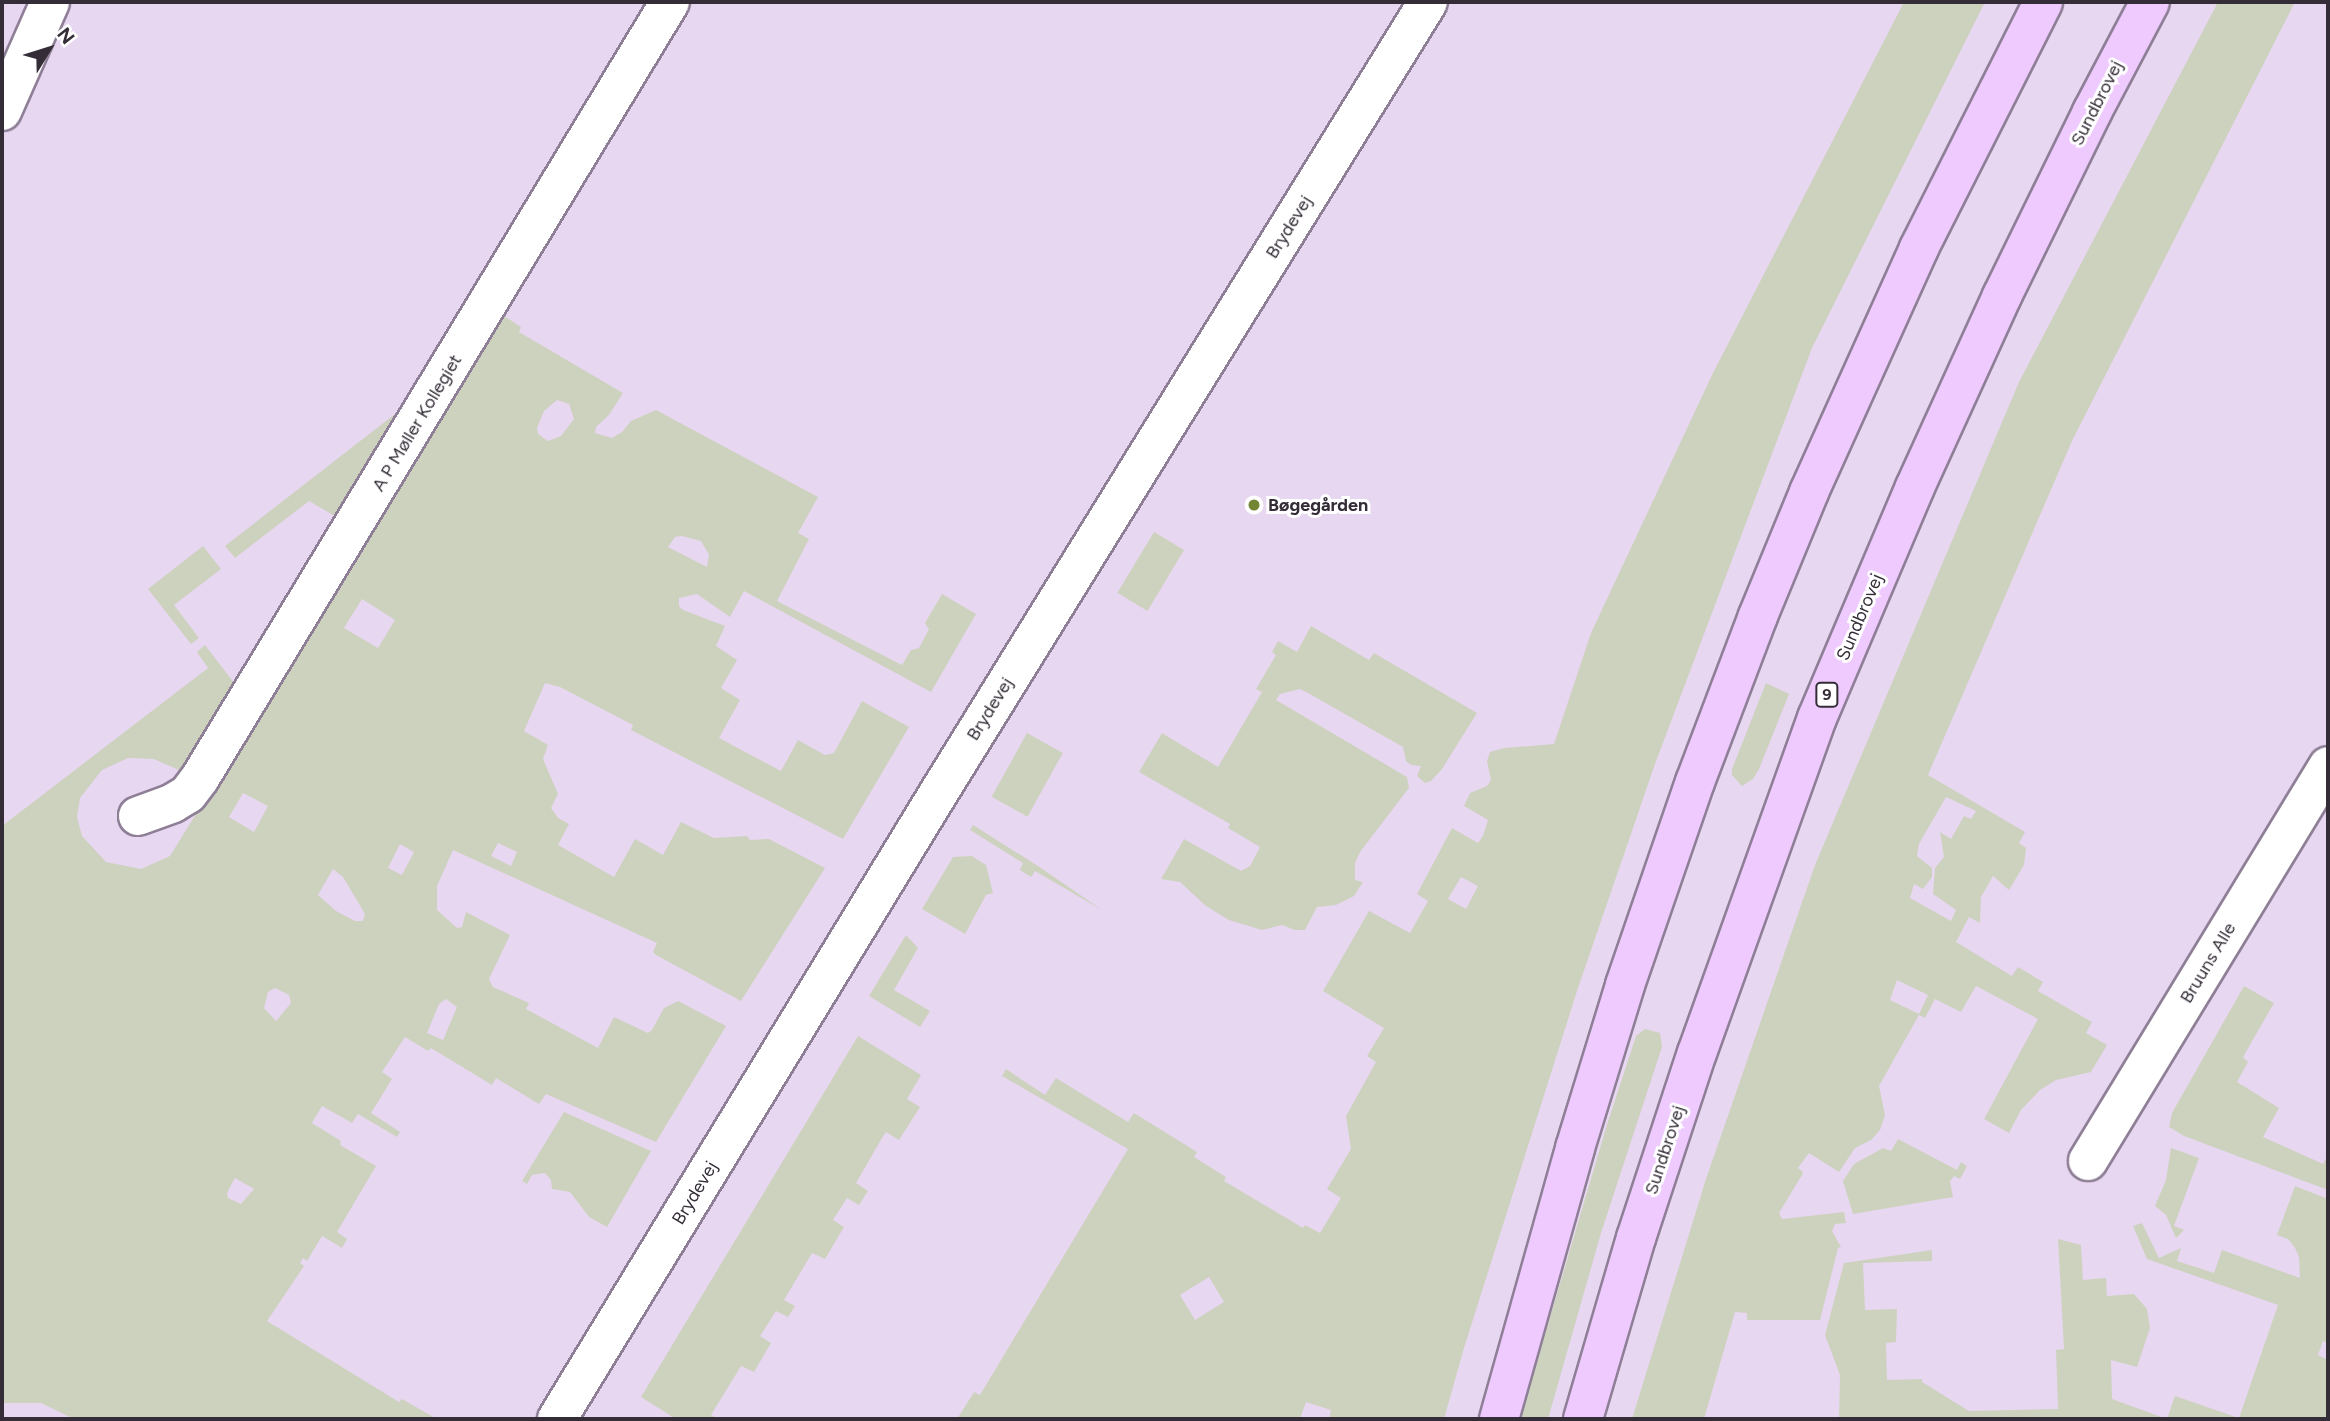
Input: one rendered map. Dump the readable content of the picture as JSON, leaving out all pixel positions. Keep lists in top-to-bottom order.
{
  "streets": {
    "main road": ["Sundbrovej", "9"],
    "street": ["Brydevej", "A P Møller Kollegiet", "Bruuns Alle"]
  },
  "places": ["Bøgegården"],
  "north": "top right"
}
